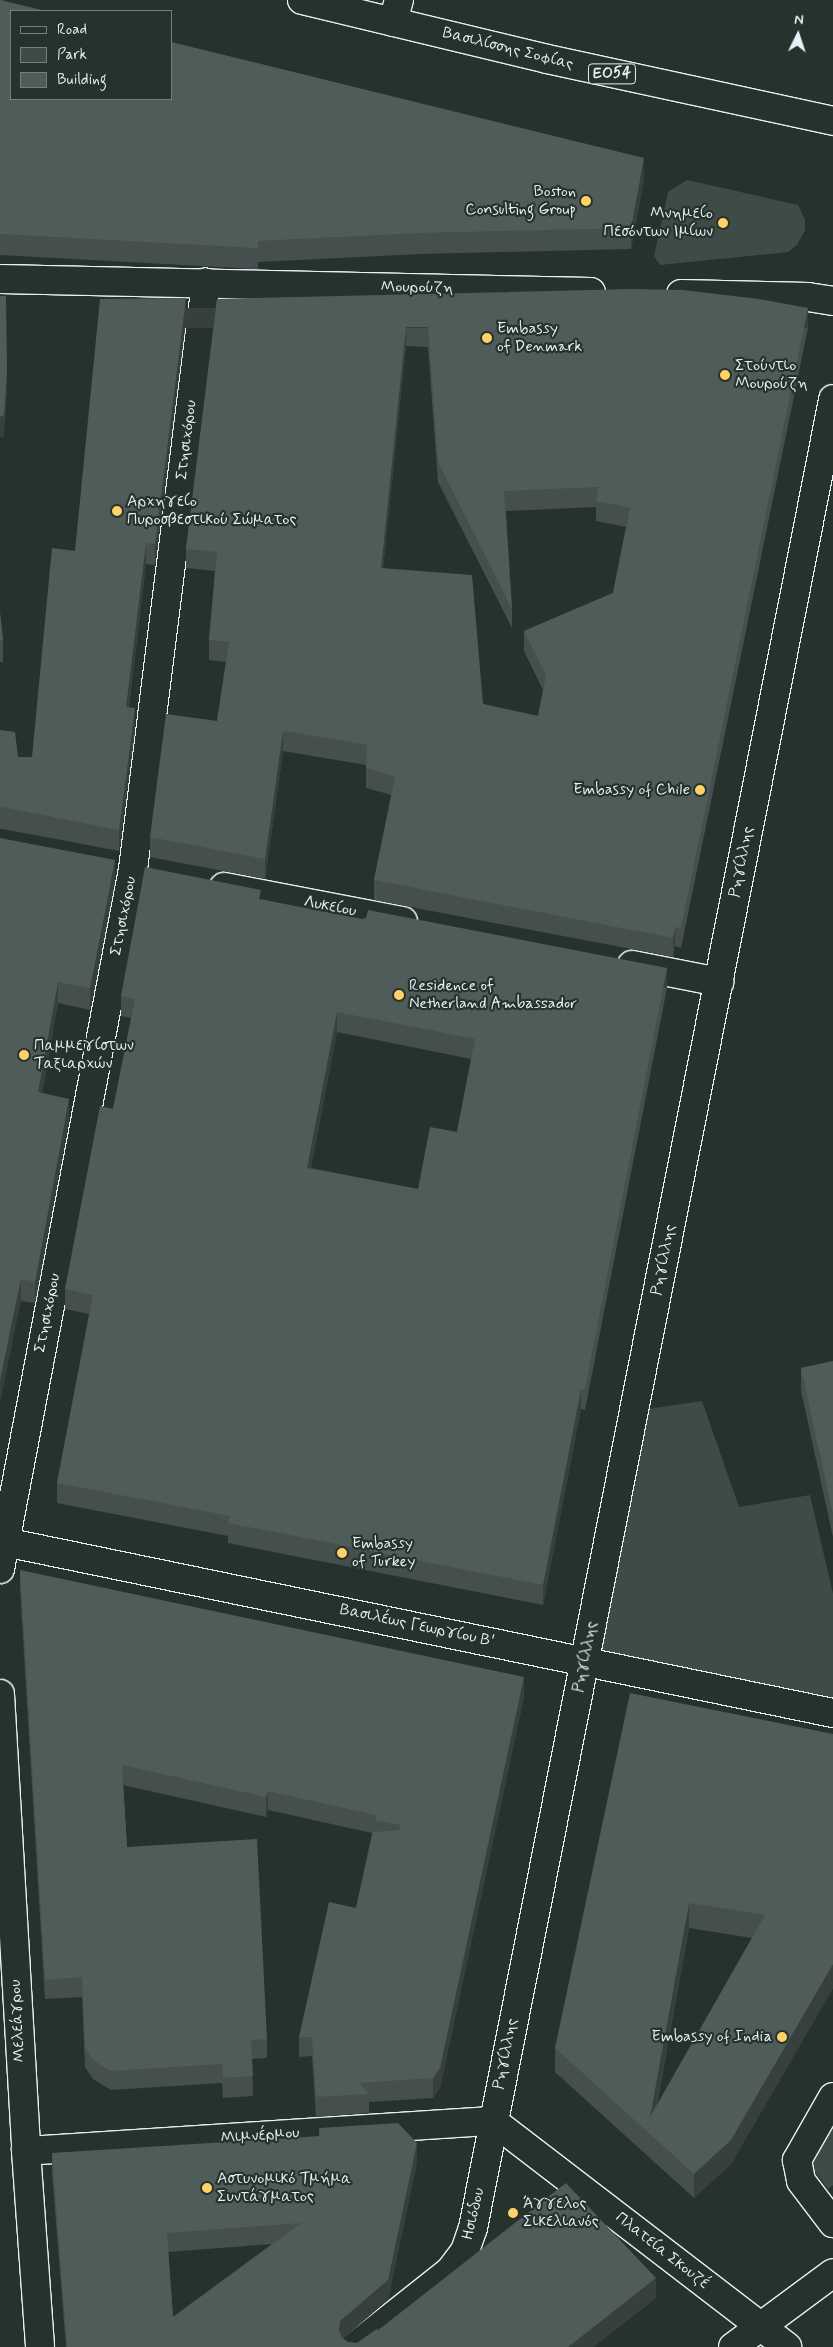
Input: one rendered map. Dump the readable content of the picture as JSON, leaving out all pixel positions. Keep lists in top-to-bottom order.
{
  "streets": {
    "street": [
      "Βασιλίσσης Σοφίας",
      "ΕΟ54",
      "Μουρούζη",
      "Στησιχόρου",
      "Ρηγίλλης",
      "Λυκείου",
      "Βασιλέως Γεωργίου Β'",
      "Μελεάγρου",
      "Μιμνέρμου",
      "Ησιόδου",
      "Πλατεία Σκουζέ"
    ]
  },
  "crossings": [
    ["Μουρούζη", "Στησιχόρου"],
    ["Στησιχόρου", "Βασιλέως Γεωργίου Β'"],
    ["Ρηγίλλης", "Βασιλέως Γεωργίου Β'"],
    ["Ρηγίλλης", "Μιμνέρμου"],
    ["Ρηγίλλης", "Ησιόδου"],
    ["Ρηγίλλης", "Πλατεία Σκουζέ"],
    ["Μελεάγρου", "Μιμνέρμου"],
    ["Μιμνέρμου", "Ησιόδου"],
    ["Μιμνέρμου", "Πλατεία Σκουζέ"],
    ["Ησιόδου", "Πλατεία Σκουζέ"]
  ],
  "places": [
    "Boston Consulting Group",
    "Μνημείο Πεσόντων Ιμίων",
    "Embassy of Denmark",
    "Στούντιο Μουρούζη",
    "Αρχηγείο Πυροσβεστικού Σώματος",
    "Embassy of Chile",
    "Residence of Netherland Ambassador",
    "Παμμεγίστων Ταξιαρχών",
    "Embassy of Turkey",
    "Embassy of India",
    "Αστυνομικό Τμήμα Συντάγματος",
    "Άγγελος Σικελιανός"
  ],
  "legend": ["Road", "Park", "Building"],
  "north": "top"
}
